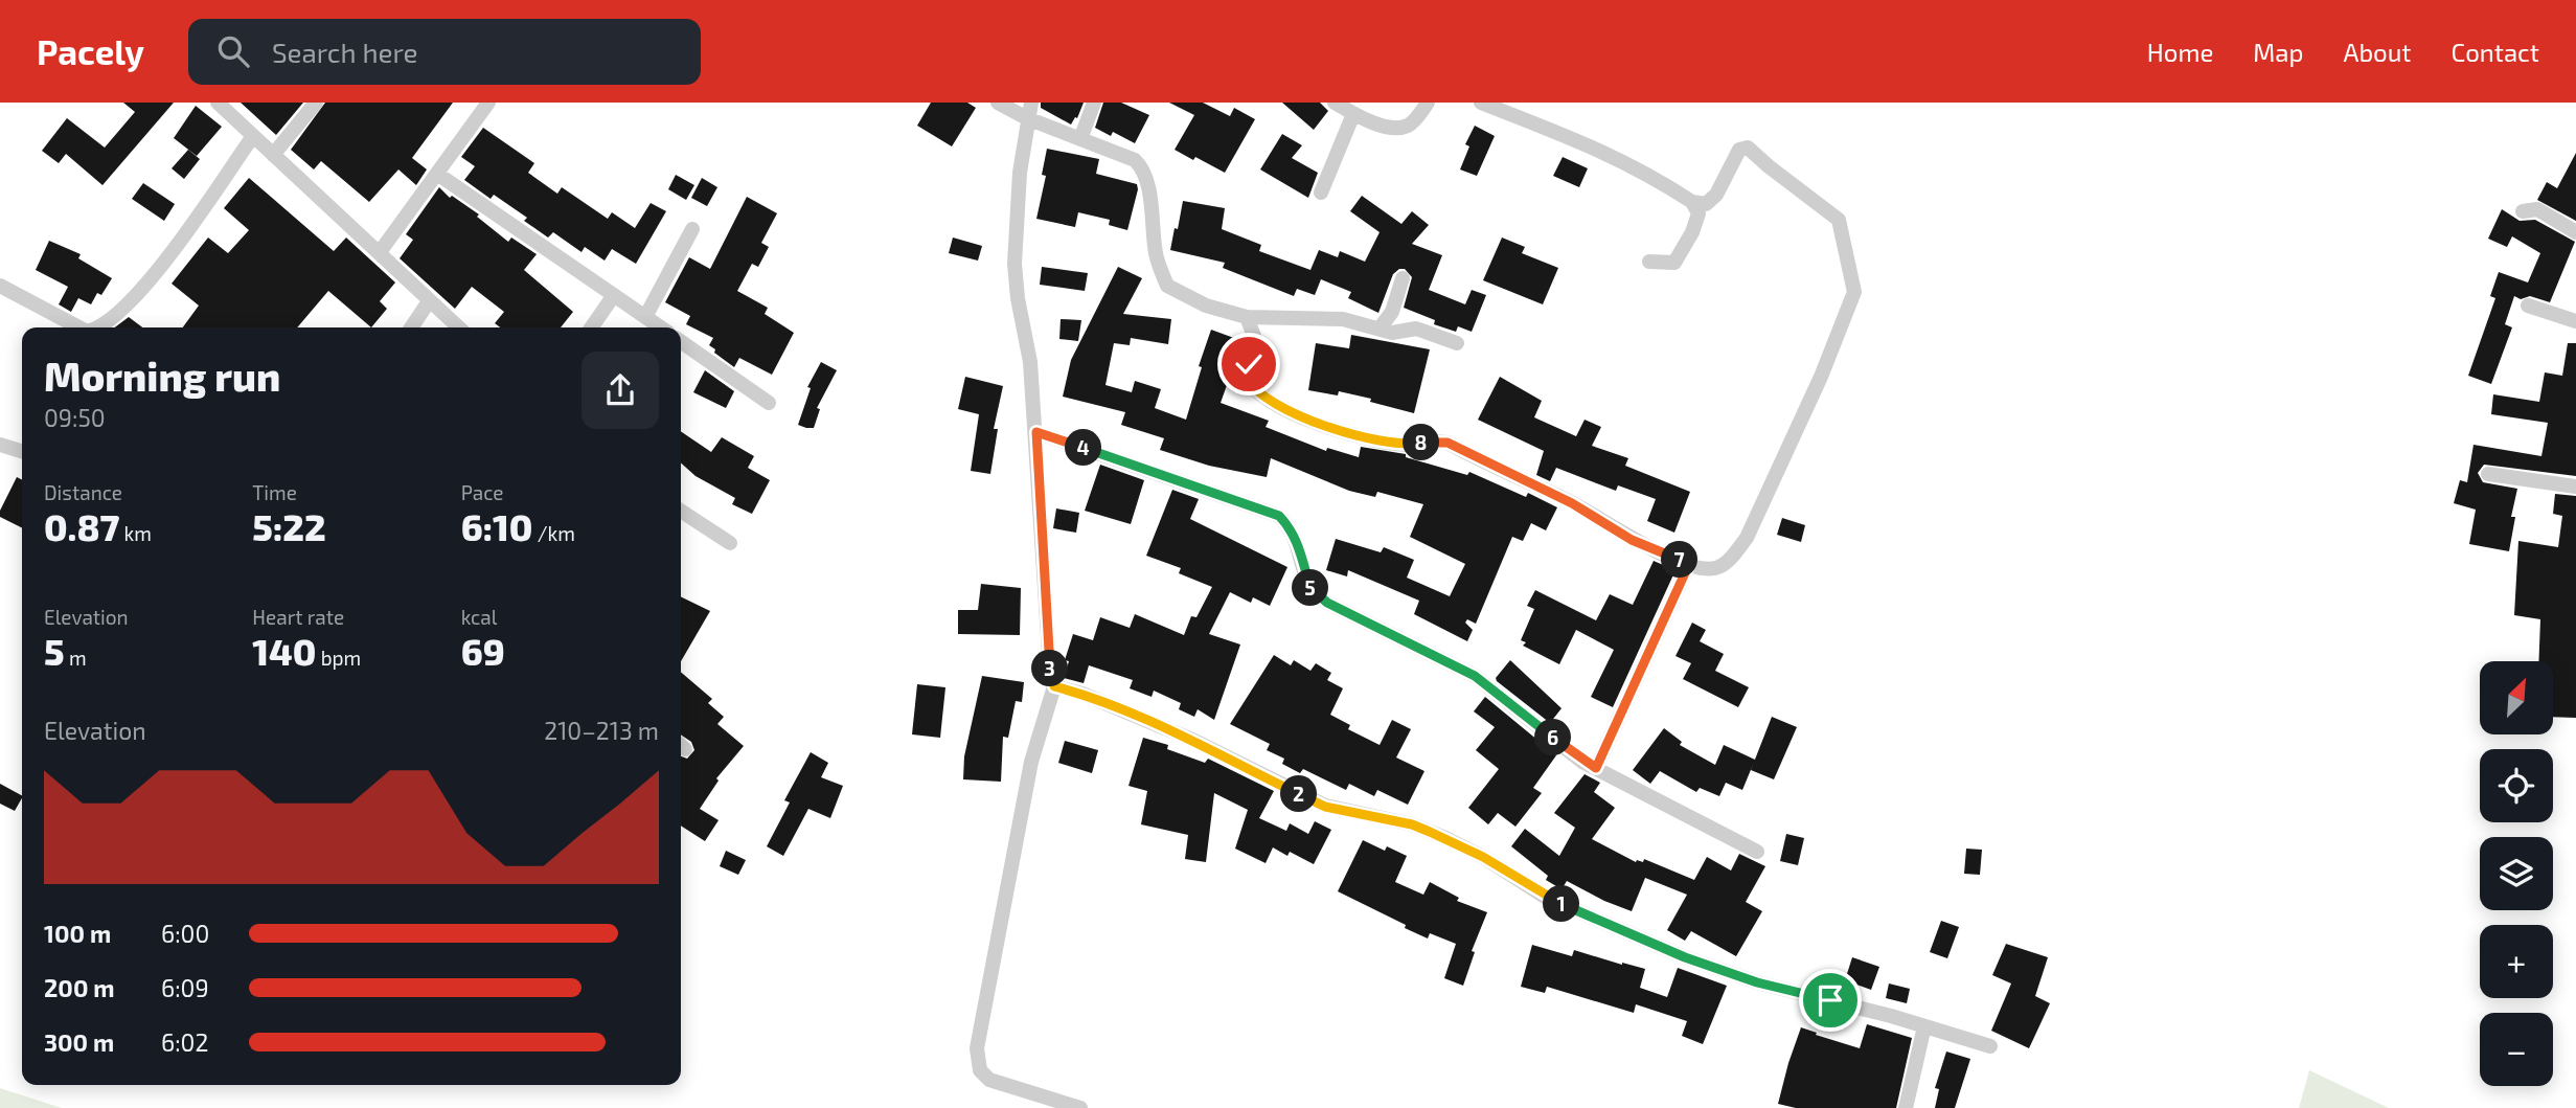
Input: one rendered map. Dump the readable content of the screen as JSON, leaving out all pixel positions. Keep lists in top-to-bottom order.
{
  "north": "top right",
  "page": {
    "header": "Pacely",
    "search": "Search here",
    "nav": [
      "Home",
      "Map",
      "About",
      "Contact"
    ],
    "heading": ["Morning run", "09:50"],
    "pins": [
      "8",
      "4",
      "7",
      "5",
      "3",
      "6",
      "2",
      "1"
    ],
    "stats": [
      ["Distance", "0.87 km"],
      ["Time", "5:22"],
      ["Pace", "6:10 /km"],
      ["Elevation", "5 m"],
      ["Heart rate", "140 bpm"],
      ["kcal", "69"]
    ],
    "map_buttons": ["+", "−"],
    "chart": ["Elevation", "210–213 m"],
    "list": [
      {
        "name": "100 m",
        "note": "6:00"
      },
      {
        "name": "200 m",
        "note": "6:09"
      },
      {
        "name": "300 m",
        "note": "6:02"
      }
    ]
  }
}
